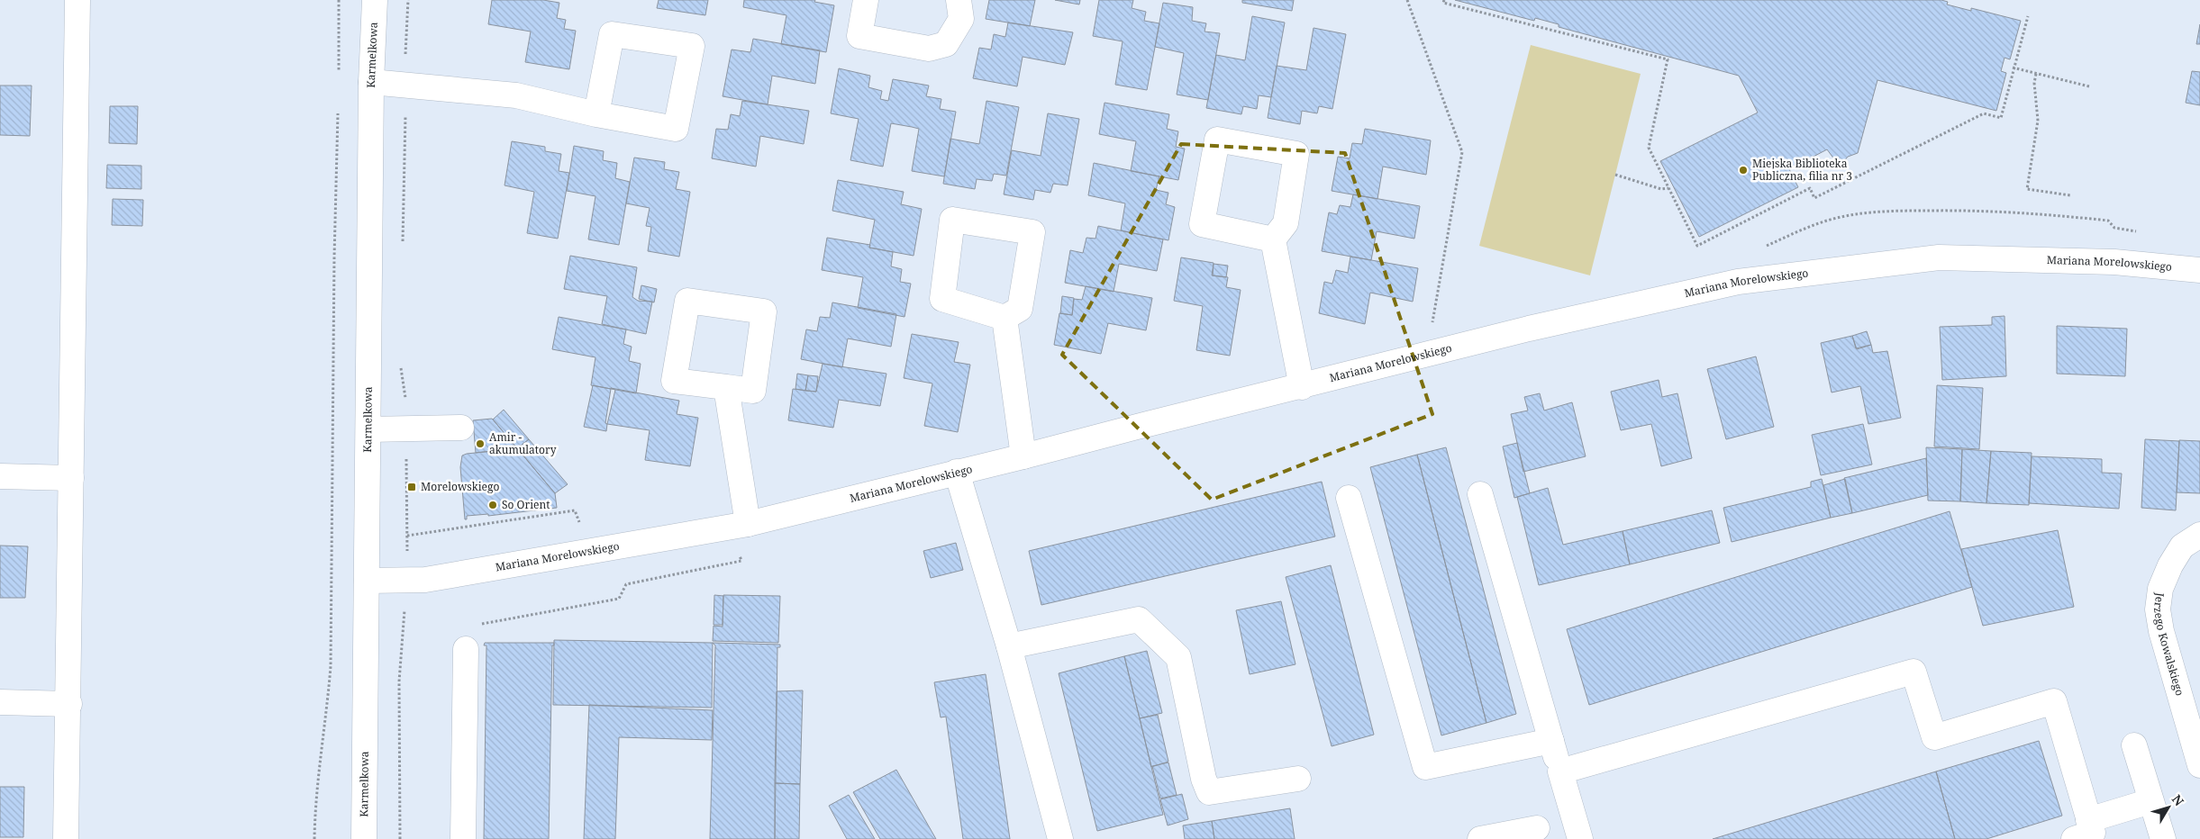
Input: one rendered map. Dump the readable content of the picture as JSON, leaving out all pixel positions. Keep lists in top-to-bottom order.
{
  "streets": {
    "street": ["Karmelkowa", "Mariana Morelowskiego", "Jerzego Kowalskiego"]
  },
  "crossings": [
    ["Karmelkowa", "Mariana Morelowskiego"]
  ],
  "places": {
    "other": ["Miejska Biblioteka Publiczna, filia nr 3", "Amir - akumulatory", "So Orient"],
    "transit": ["Morelowskiego"]
  },
  "north": "top right"
}
